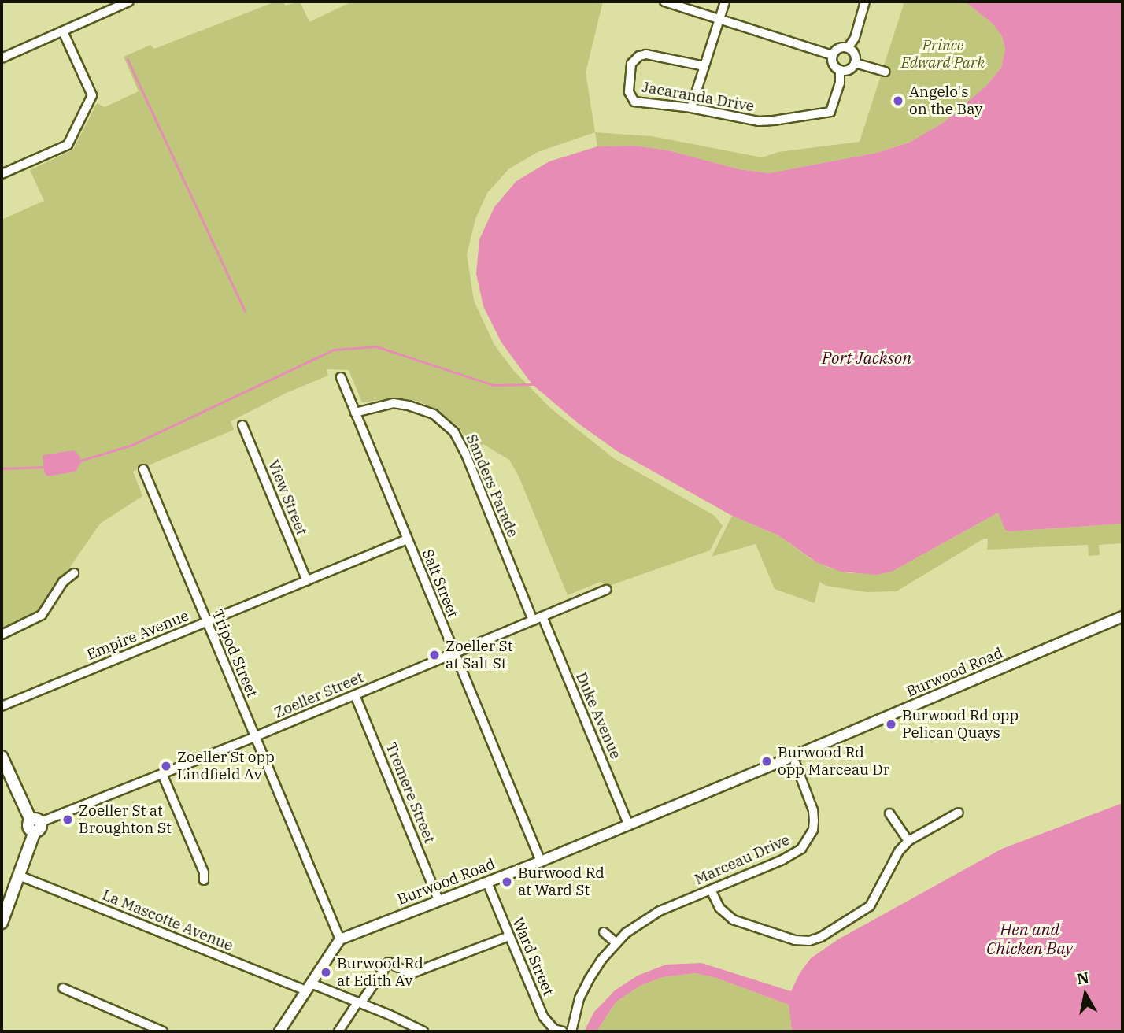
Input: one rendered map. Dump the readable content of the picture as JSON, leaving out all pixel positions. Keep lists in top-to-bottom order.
{
  "streets": {
    "street": [
      "Jacaranda Drive",
      "Sanders Parade",
      "View Street",
      "Salt Street",
      "Empire Avenue",
      "Tripod Street",
      "Burwood Road",
      "Zoeller Street",
      "Duke Avenue",
      "Tremere Street",
      "Marceau Drive",
      "La Mascotte Avenue",
      "Ward Street"
    ]
  },
  "crossings": [
    ["Sanders Parade", "Salt Street"],
    ["Sanders Parade", "Zoeller Street"],
    ["View Street", "Empire Avenue"],
    ["Salt Street", "Empire Avenue"],
    ["Salt Street", "Burwood Road"],
    ["Salt Street", "Zoeller Street"],
    ["Empire Avenue", "Tripod Street"],
    ["Tripod Street", "Burwood Road"],
    ["Tripod Street", "Zoeller Street"],
    ["Burwood Road", "Duke Avenue"],
    ["Burwood Road", "Tremere Street"],
    ["Burwood Road", "Marceau Drive"],
    ["Burwood Road", "Ward Street"],
    ["Zoeller Street", "Duke Avenue"],
    ["Zoeller Street", "Tremere Street"]
  ],
  "water": ["Port Jackson", "Hen and Chicken Bay"],
  "parks": ["Prince Edward Park"],
  "places": [
    "Angelo's on the Bay",
    "Zoeller St at Salt St",
    "Burwood Rd opp Pelican Quays",
    "Burwood Rd opp Marceau Dr",
    "Zoeller St opp Lindfield Av",
    "Zoeller St at Broughton St",
    "Burwood Rd at Ward St",
    "Burwood Rd at Edith Av"
  ],
  "north": "top"
}
